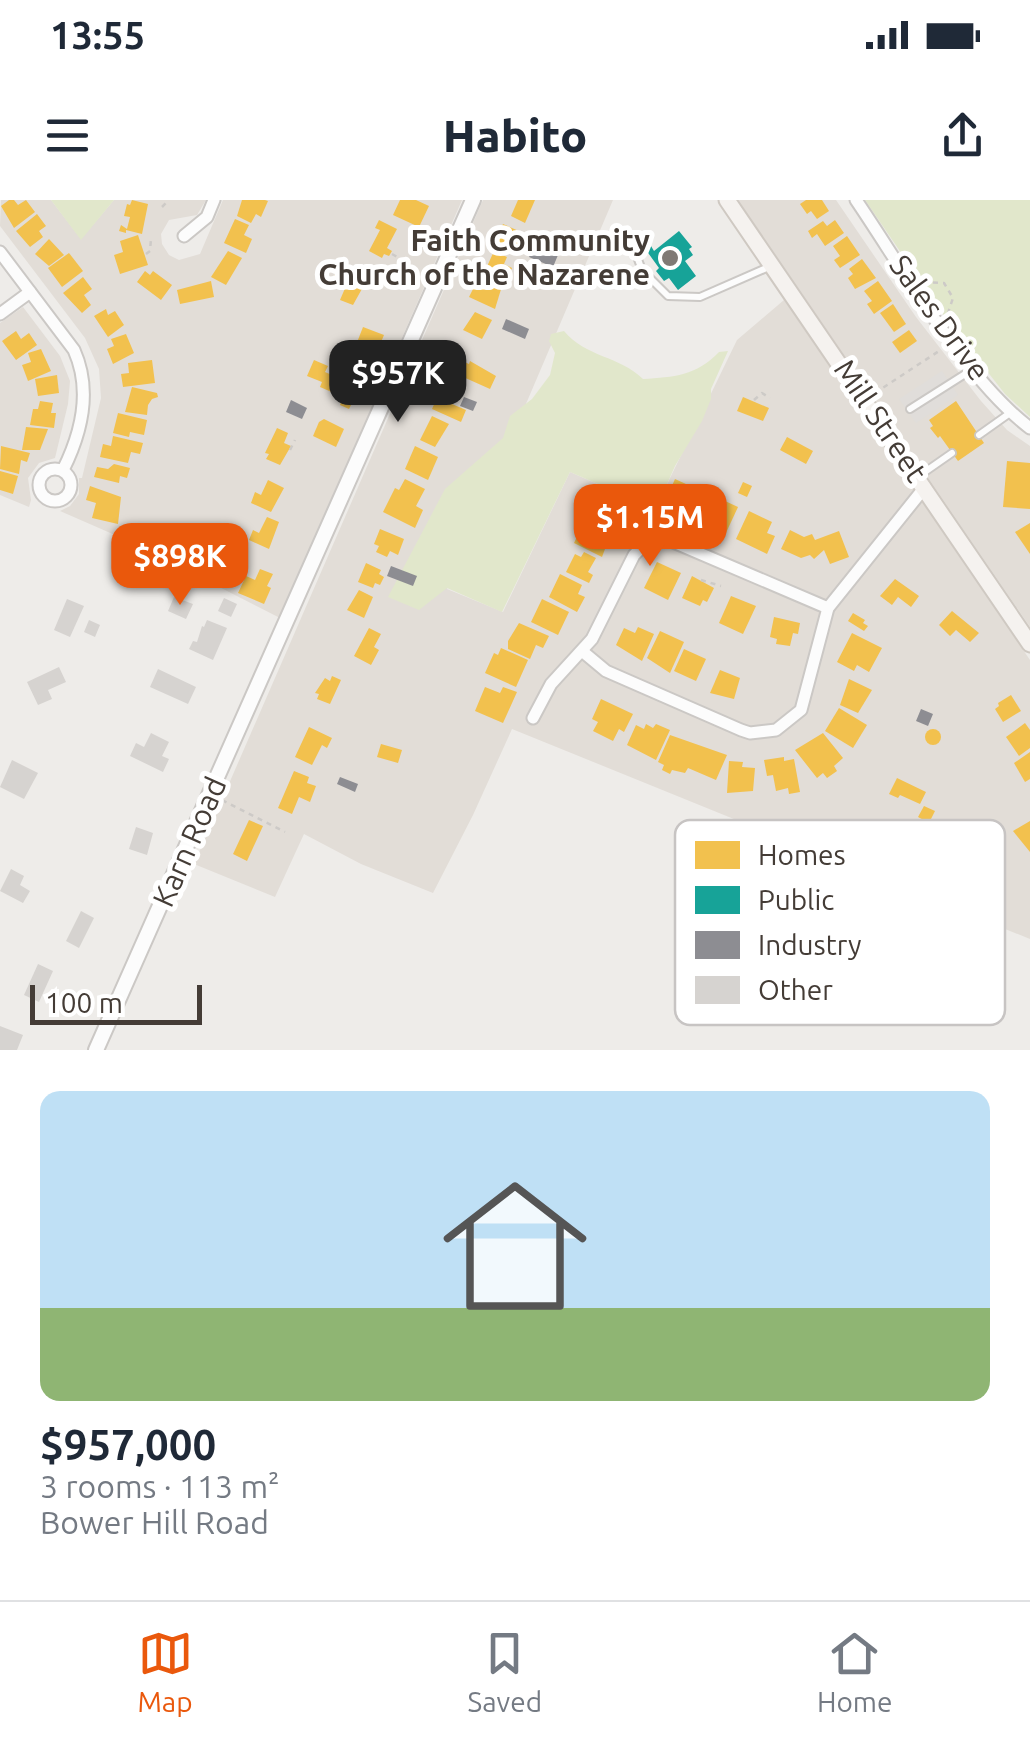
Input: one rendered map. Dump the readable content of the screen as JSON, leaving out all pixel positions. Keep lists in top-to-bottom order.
{
  "streets": {
    "main road": ["Mill Street"],
    "street": ["Sales Drive", "Karn Road"]
  },
  "places": ["Faith Community Church of the Nazarene"],
  "legend": [
    "Homes",
    "Public",
    "Industry",
    "Other"
  ],
  "scale_bar": "100 m",
  "page": {
    "status": "13:55",
    "header": "Habito",
    "price": ["$957K", "$1.15M", "$898K"],
    "scale": "100 m",
    "list": [
      {
        "name": "$957,000",
        "note": "3 rooms · 113 m² · Bower Hill Road"
      }
    ],
    "tabs": ["Map", "Saved", "Home"]
  }
}
